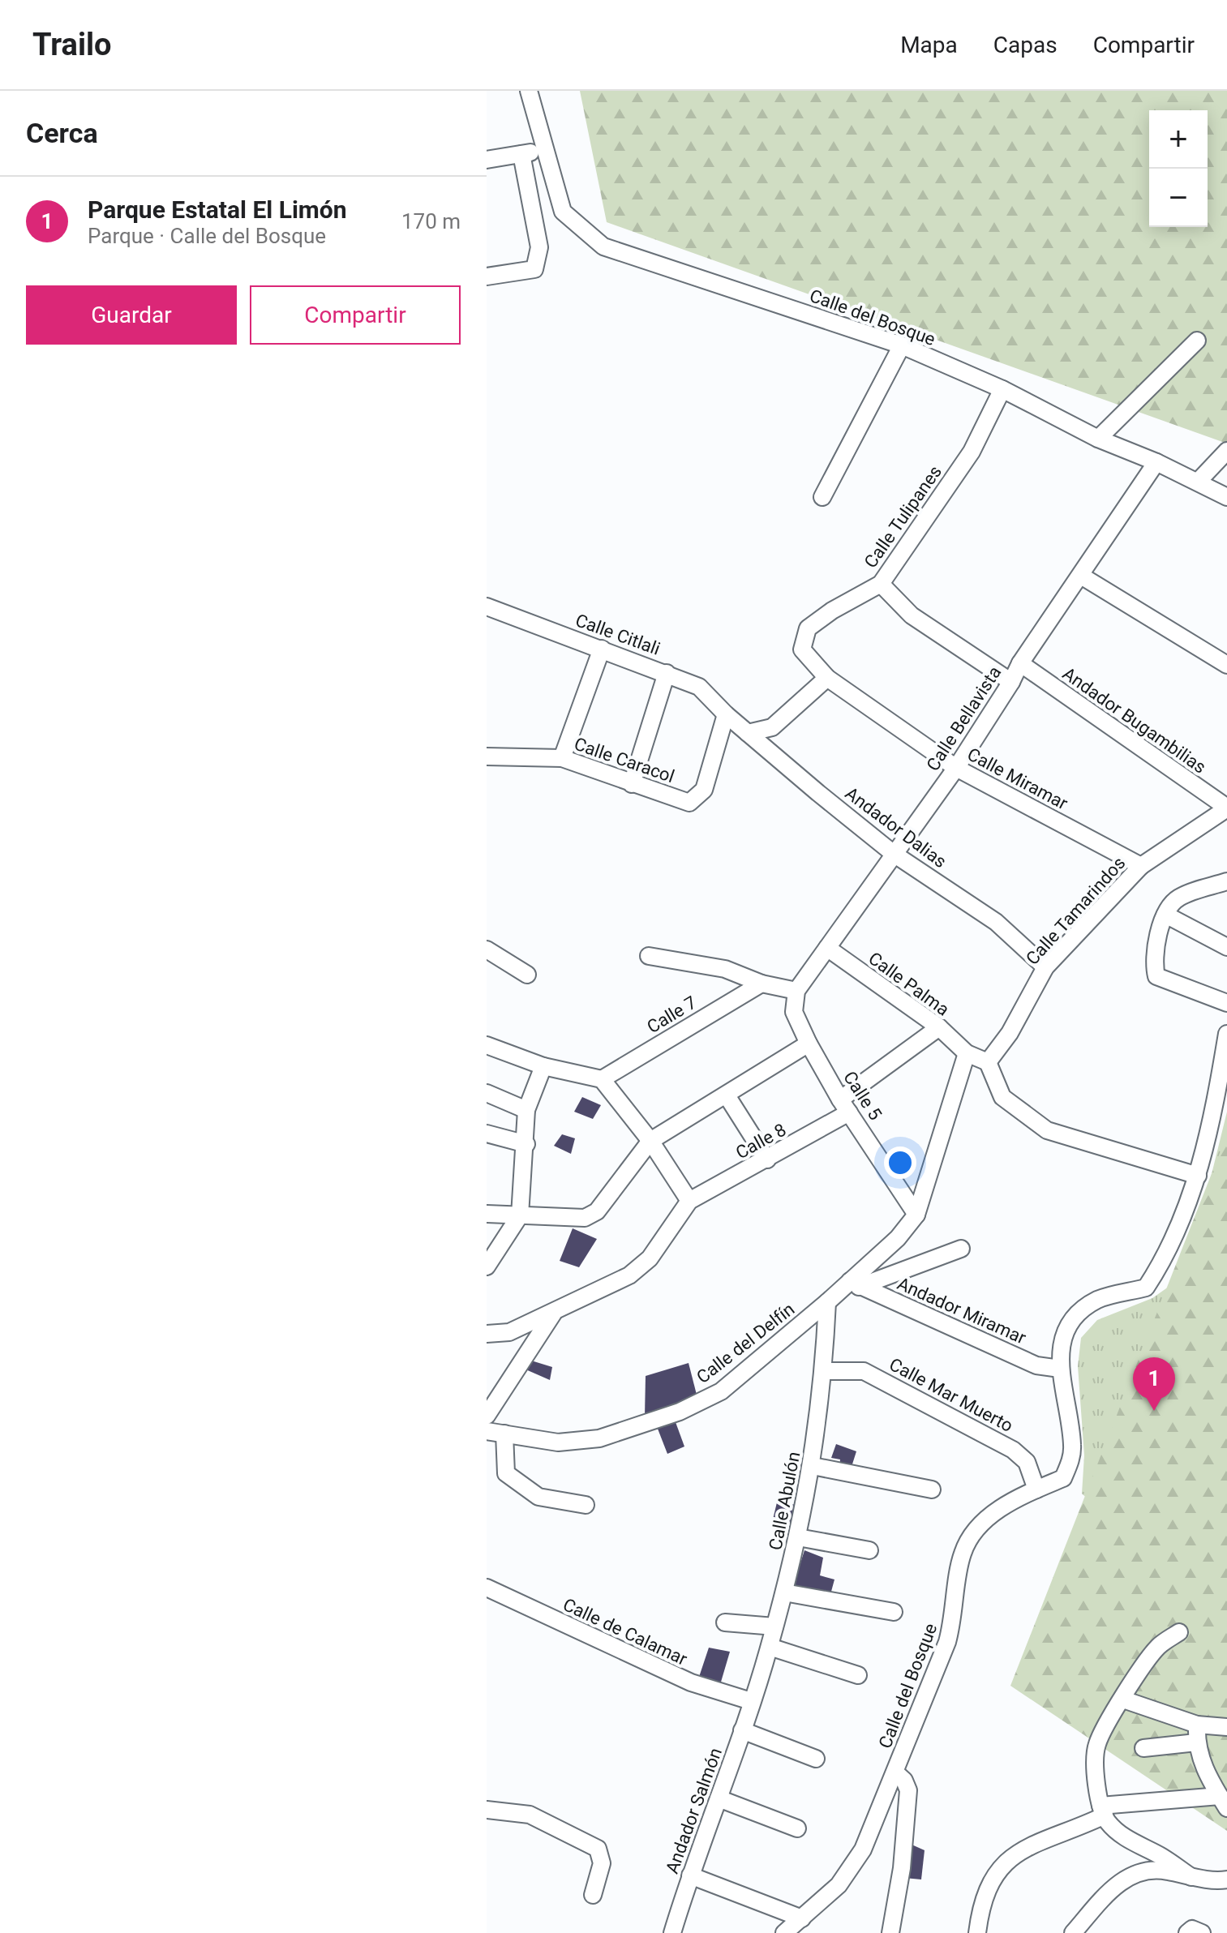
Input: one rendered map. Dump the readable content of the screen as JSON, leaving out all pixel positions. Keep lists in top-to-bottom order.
{
  "streets": {
    "street": [
      "Calle del Bosque",
      "Calle Tulipanes",
      "Calle Citlali",
      "Calle Bellavista",
      "Andador Bugambilias",
      "Calle Caracol",
      "Calle Miramar",
      "Andador Dalias",
      "Calle Tamarindos",
      "Calle Palma",
      "Calle 7",
      "Calle 5",
      "Calle 8",
      "Andador Miramar",
      "Calle del Delfín",
      "Calle Mar Muerto",
      "Calle Abulón",
      "Calle de Calamar",
      "Andador Salmón"
    ]
  },
  "crossings": [
    ["Calle del Bosque", "Calle Tulipanes"],
    ["Calle del Bosque", "Calle Bellavista"],
    ["Calle del Bosque", "Andador Miramar"],
    ["Calle del Bosque", "Calle Mar Muerto"],
    ["Calle Tulipanes", "Calle Miramar"],
    ["Calle Citlali", "Calle Caracol"],
    ["Calle Citlali", "Andador Dalias"],
    ["Calle Bellavista", "Andador Bugambilias"],
    ["Calle Bellavista", "Calle Miramar"],
    ["Calle Bellavista", "Andador Dalias"],
    ["Calle Bellavista", "Calle Palma"],
    ["Calle Bellavista", "Calle 5"],
    ["Andador Bugambilias", "Calle Tamarindos"],
    ["Calle Caracol", "Andador Dalias"],
    ["Calle Miramar", "Calle Tamarindos"],
    ["Andador Dalias", "Calle Tamarindos"],
    ["Calle Tamarindos", "Calle Palma"],
    ["Calle Palma", "Calle 8"],
    ["Calle 5", "Calle 8"],
    ["Calle 5", "Calle del Delfín"],
    ["Andador Miramar", "Calle del Delfín"],
    ["Calle del Delfín", "Calle Abulón"],
    ["Calle Mar Muerto", "Calle Abulón"],
    ["Calle Abulón", "Calle de Calamar"],
    ["Calle Abulón", "Andador Salmón"],
    ["Calle de Calamar", "Andador Salmón"]
  ],
  "page": {
    "header": "Trailo",
    "nav": ["Mapa", "Capas", "Compartir"],
    "heading": "Cerca",
    "map_buttons": ["+", "−"],
    "list": [
      {
        "mark": "1",
        "name": "Parque Estatal El Limón",
        "note": "Parque · Calle del Bosque",
        "value": "170 m"
      }
    ],
    "buttons": ["Guardar", "Compartir"],
    "pins": "1"
  }
}
